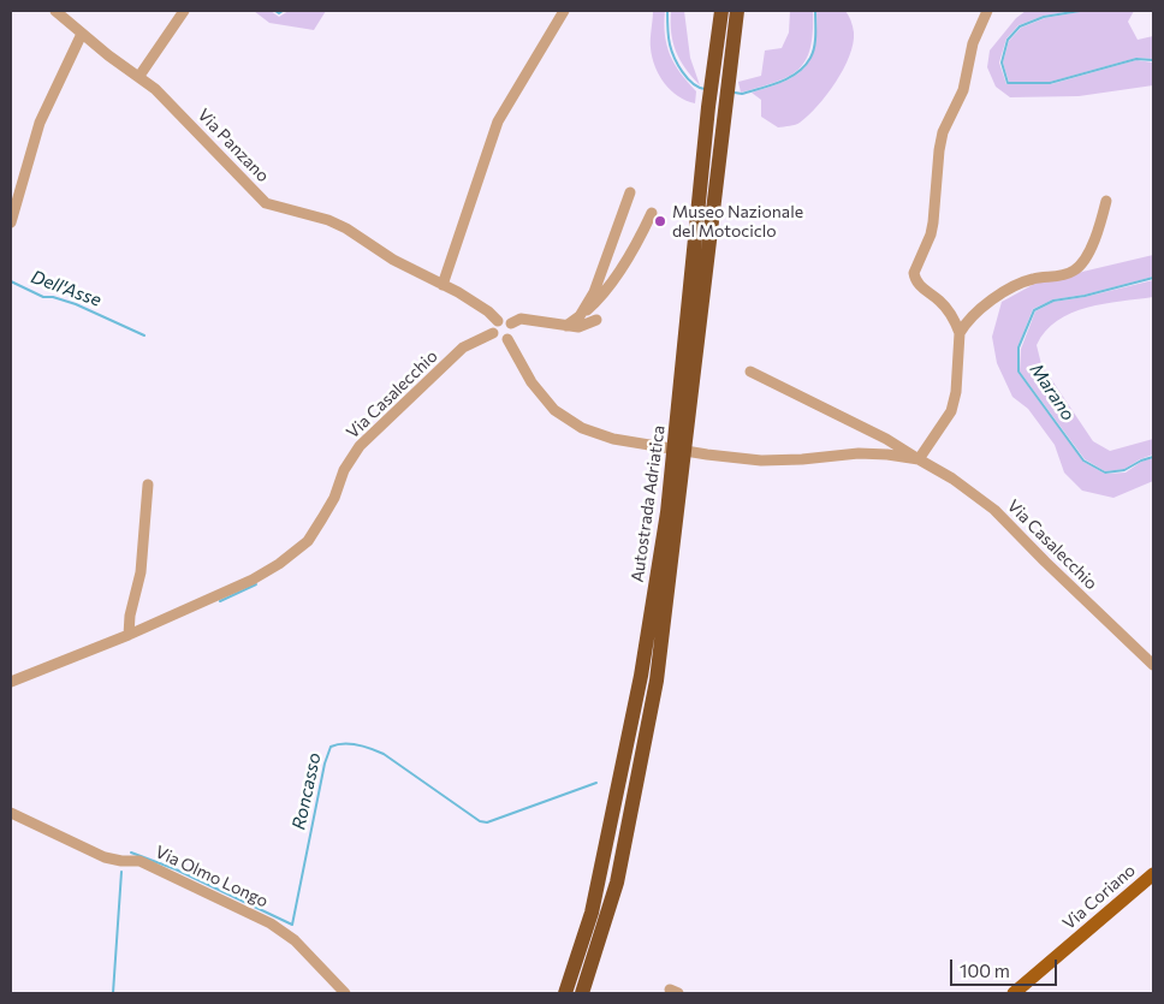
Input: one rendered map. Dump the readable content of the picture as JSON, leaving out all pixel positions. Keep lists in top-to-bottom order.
{
  "streets": {
    "highway": ["Autostrada Adriatica"],
    "main road": ["Via Coriano"],
    "street": ["Via Panzano", "Via Casalecchio", "Via Olmo Longo"]
  },
  "crossings": [
    ["Via Panzano", "Via Casalecchio"]
  ],
  "water": ["Dell'Asse", "Marano", "Roncasso"],
  "places": ["Museo Nazionale del Motociclo"],
  "scale_bar": "100 m"
}
